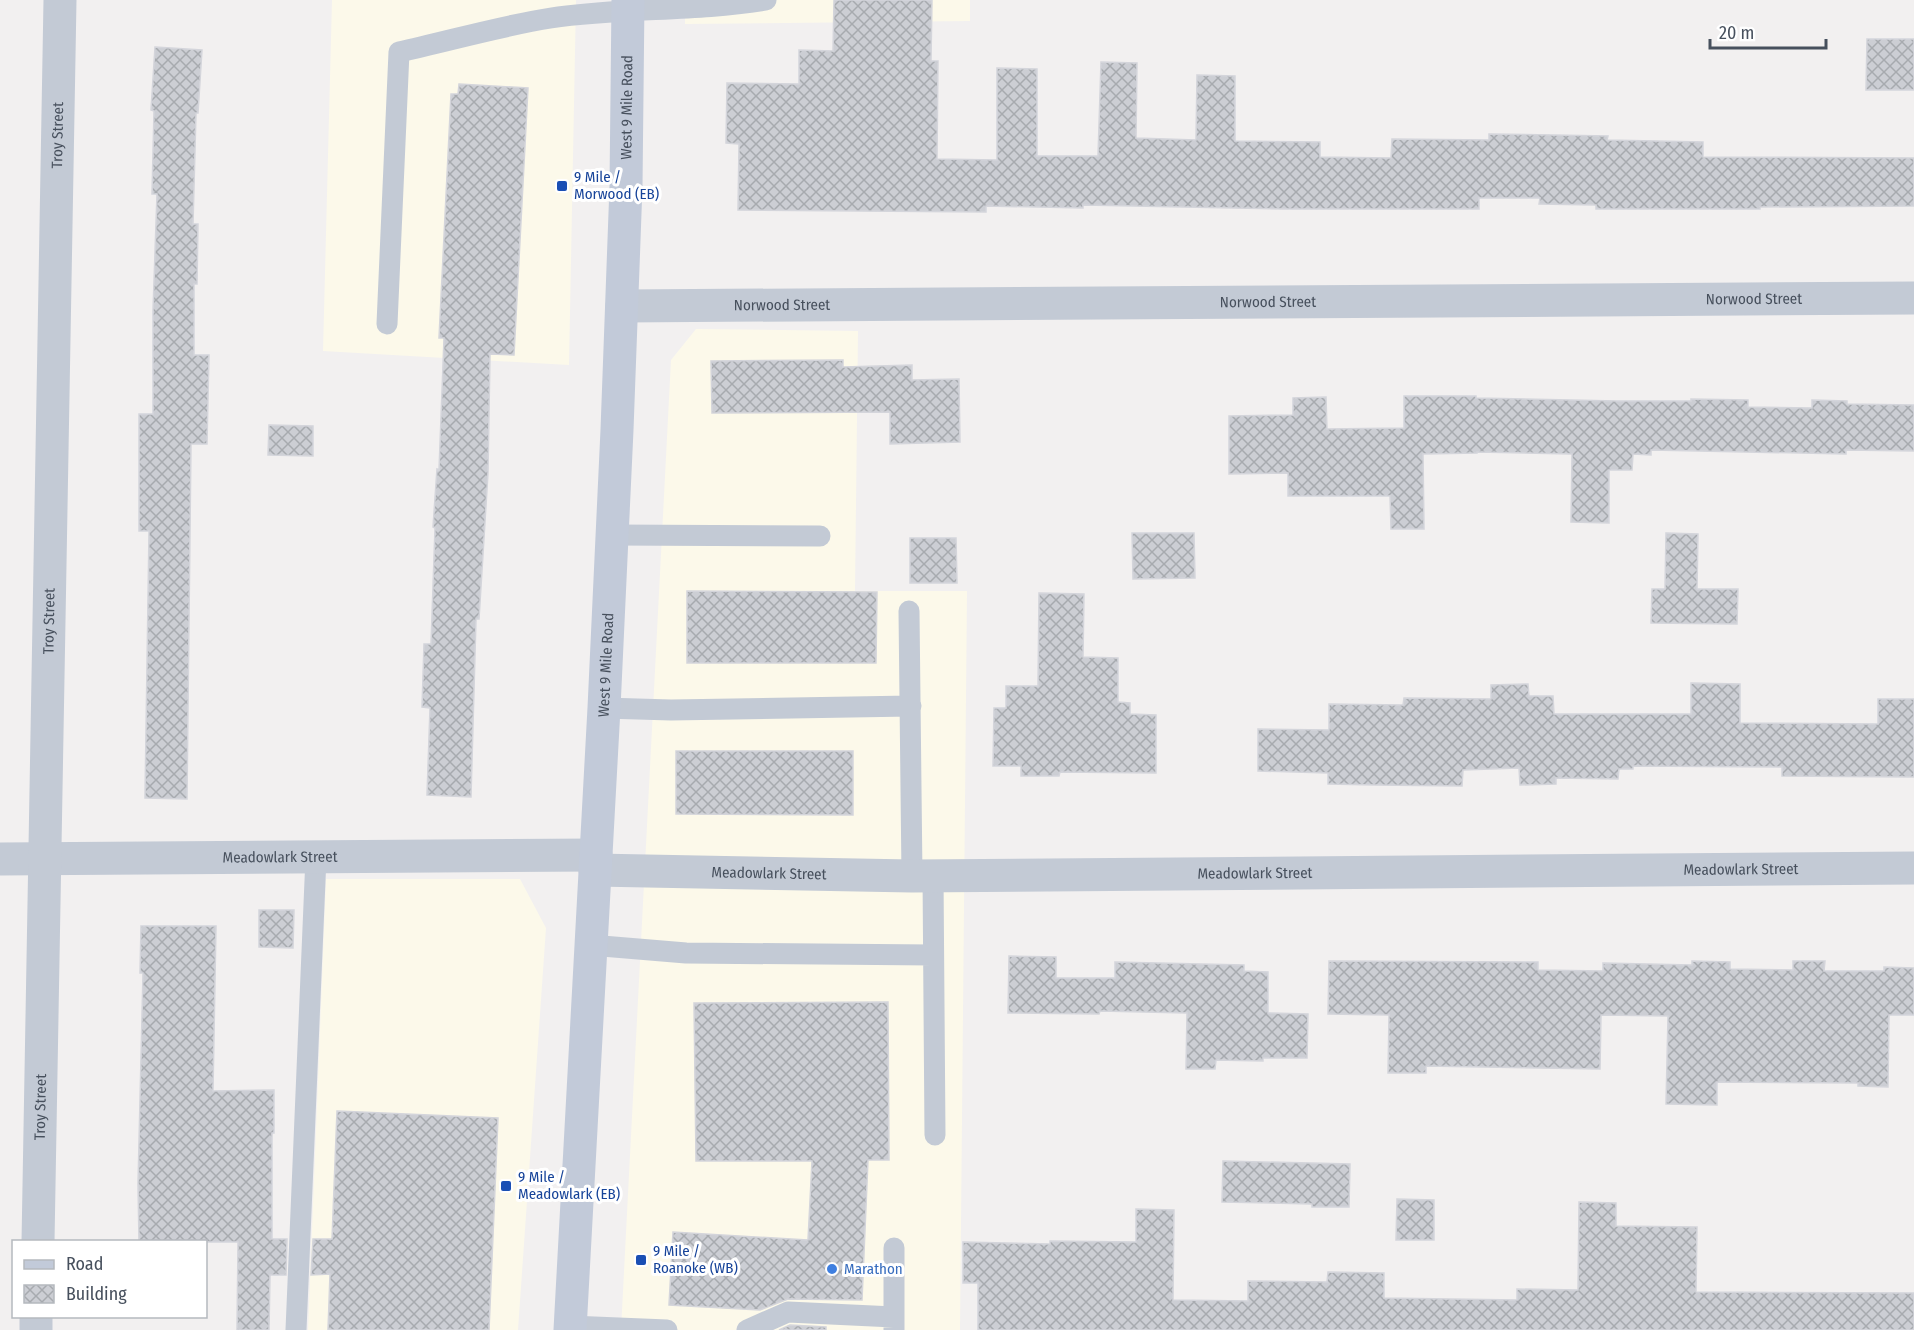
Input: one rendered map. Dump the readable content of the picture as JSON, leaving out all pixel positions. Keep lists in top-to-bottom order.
{
  "streets": {
    "main road": ["West 9 Mile Road"],
    "street": ["Troy Street", "Norwood Street", "Meadowlark Street"]
  },
  "crossings": [
    ["West 9 Mile Road", "Norwood Street"],
    ["West 9 Mile Road", "Meadowlark Street"],
    ["Troy Street", "Meadowlark Street"]
  ],
  "places": {
    "transit": ["9 Mile / Morwood (EB)", "9 Mile / Meadowlark (EB)", "9 Mile / Roanoke (WB)"],
    "other": ["Marathon"]
  },
  "legend": ["Road", "Building"],
  "scale_bar": "20 m"
}
